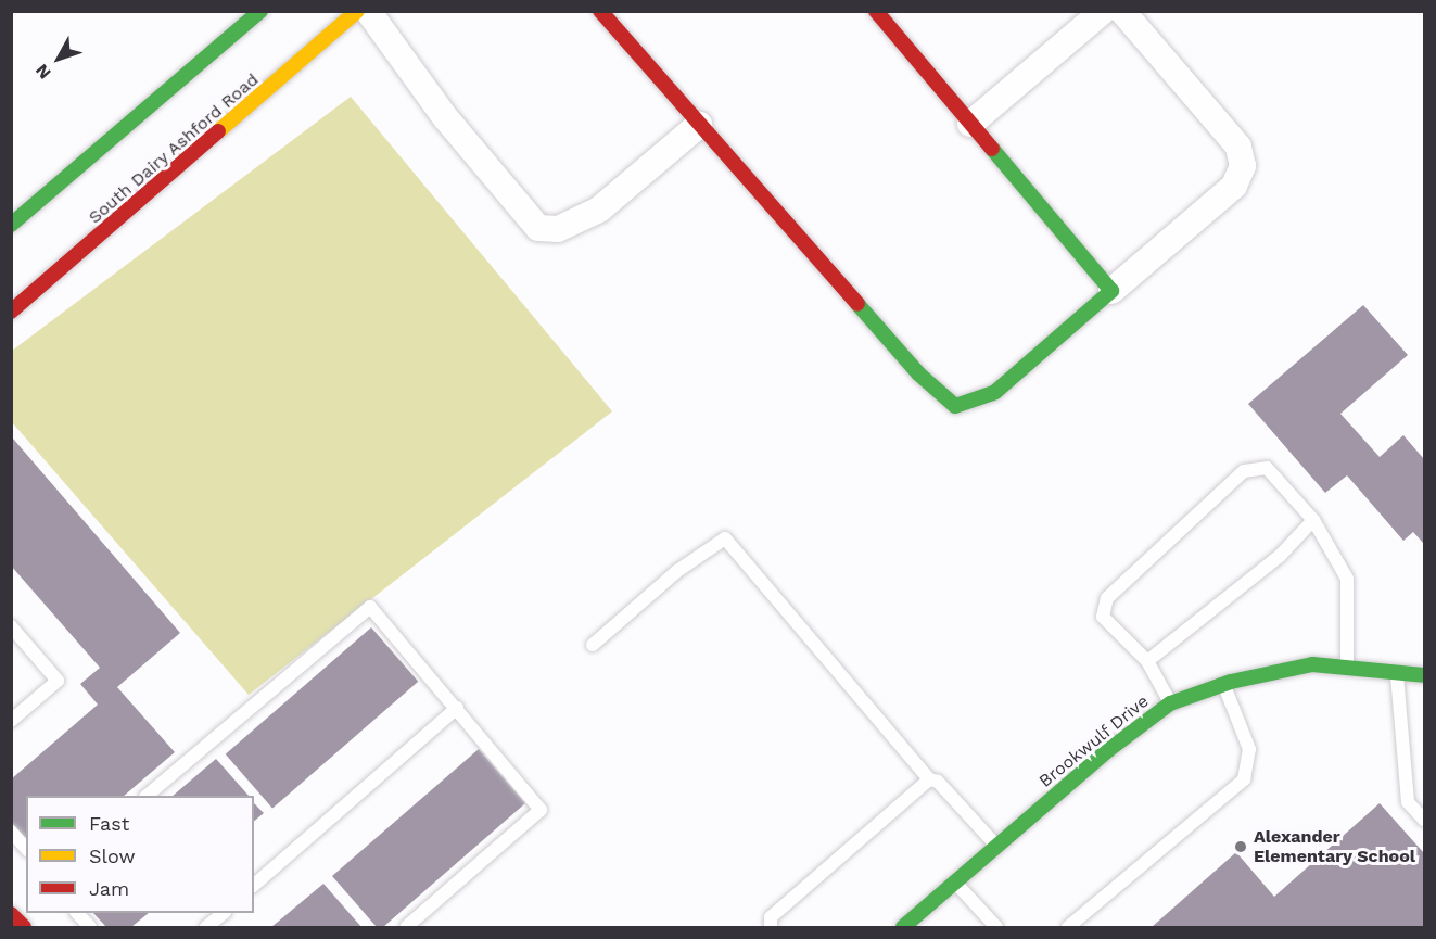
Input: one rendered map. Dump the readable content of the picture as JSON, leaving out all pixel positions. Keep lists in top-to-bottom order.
{
  "streets": {
    "street": ["South Dairy Ashford Road", "Brookwulf Drive"]
  },
  "places": ["Alexander Elementary School"],
  "legend": ["Fast", "Slow", "Jam"],
  "north": "bottom left"
}
